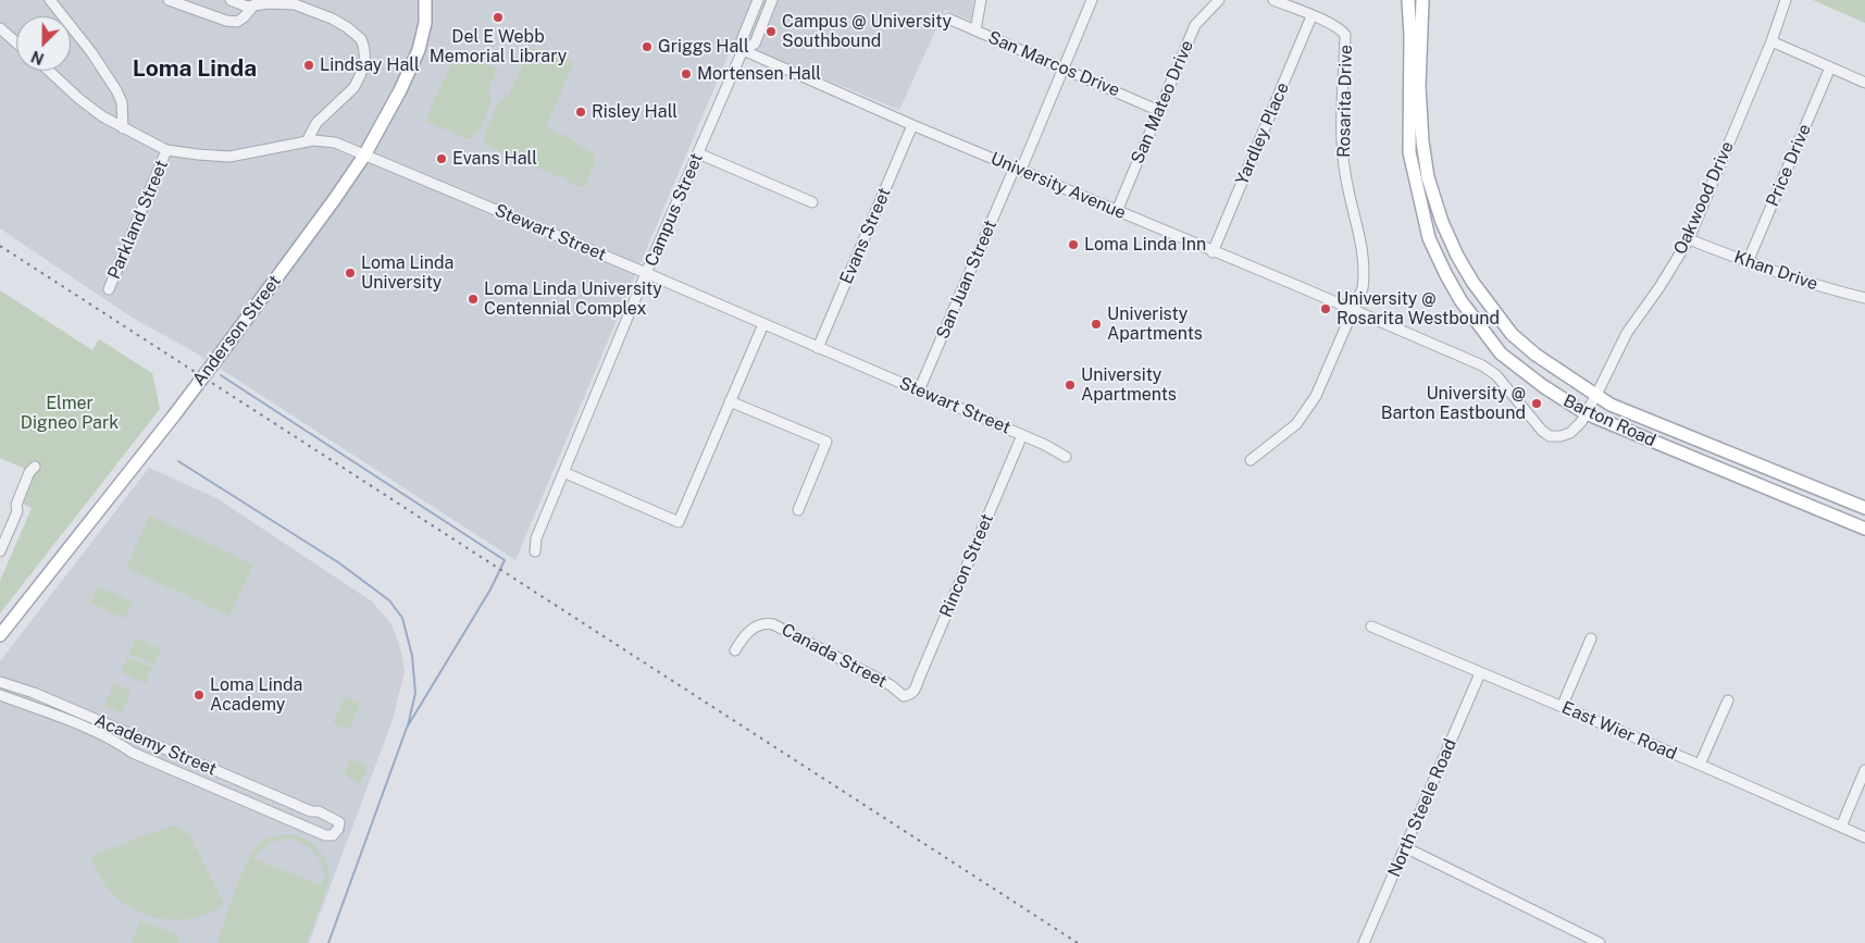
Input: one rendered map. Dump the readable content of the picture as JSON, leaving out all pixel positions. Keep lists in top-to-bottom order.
{
  "streets": {
    "main road": ["Anderson Street", "Barton Road"],
    "street": [
      "San Marcos Drive",
      "Rosarita Drive",
      "San Mateo Drive",
      "Yardley Place",
      "Price Drive",
      "University Avenue",
      "Oakwood Drive",
      "Campus Street",
      "Parkland Street",
      "Stewart Street",
      "Evans Street",
      "Khan Drive",
      "San Juan Street",
      "Rincon Street",
      "Canada Street",
      "East Wier Road",
      "Academy Street",
      "North Steele Road"
    ]
  },
  "crossings": [
    ["San Marcos Drive", "San Mateo Drive"],
    ["San Marcos Drive", "San Juan Street"],
    ["Rosarita Drive", "Yardley Place"],
    ["Rosarita Drive", "University Avenue"],
    ["San Mateo Drive", "University Avenue"],
    ["Yardley Place", "University Avenue"],
    ["Price Drive", "Khan Drive"],
    ["University Avenue", "Oakwood Drive"],
    ["University Avenue", "Campus Street"],
    ["University Avenue", "Evans Street"],
    ["University Avenue", "San Juan Street"],
    ["University Avenue", "Barton Road"],
    ["Oakwood Drive", "Khan Drive"],
    ["Oakwood Drive", "Barton Road"],
    ["Campus Street", "Stewart Street"],
    ["Parkland Street", "Stewart Street"],
    ["Stewart Street", "Evans Street"],
    ["Stewart Street", "San Juan Street"],
    ["Stewart Street", "Anderson Street"],
    ["Stewart Street", "Rincon Street"],
    ["Rincon Street", "Canada Street"],
    ["East Wier Road", "North Steele Road"]
  ],
  "districts": ["Loma Linda"],
  "parks": ["Elmer Digneo Park"],
  "places": [
    "Del E Webb Memorial Library",
    "Campus @ University Southbound",
    "Griggs Hall",
    "Lindsay Hall",
    "Mortensen Hall",
    "Risley Hall",
    "Evans Hall",
    "Loma Linda Inn",
    "Loma Linda University",
    "Loma Linda University Centennial Complex",
    "University @ Rosarita Westbound",
    "Univeristy Apartments",
    "University Apartments",
    "University @ Barton Eastbound",
    "Loma Linda Academy"
  ],
  "north": "bottom left"
}
